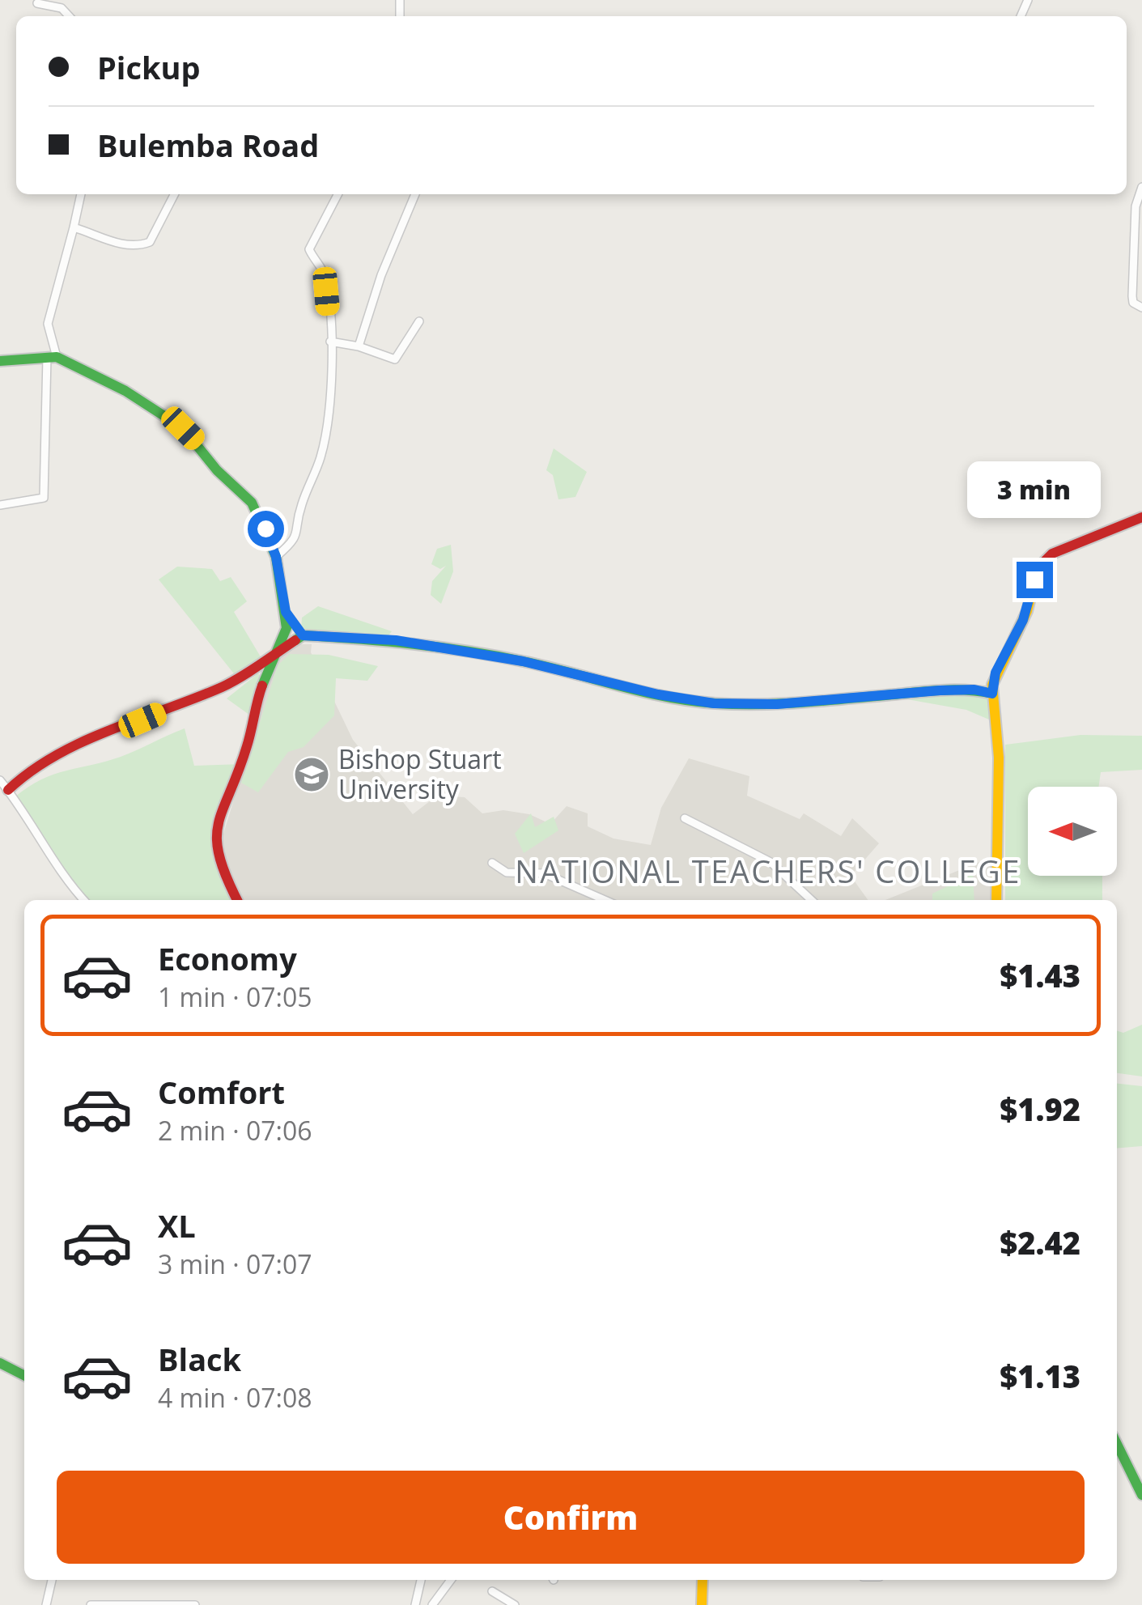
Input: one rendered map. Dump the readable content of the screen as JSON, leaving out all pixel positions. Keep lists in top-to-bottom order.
{
  "districts": ["NATIONAL TEACHERS' COLLEGE"],
  "places": {
    "school or university": ["Bishop Stuart University"]
  },
  "north": "left",
  "page": {
    "banner": ["Pickup", "Bulemba Road"],
    "bubble": "3 min",
    "list": [
      {
        "name": "Economy",
        "note": "1 min · 07:05",
        "value": "$1.43"
      },
      {
        "name": "Comfort",
        "note": "2 min · 07:06",
        "value": "$1.92"
      },
      {
        "name": "XL",
        "note": "3 min · 07:07",
        "value": "$2.42"
      },
      {
        "name": "Black",
        "note": "4 min · 07:08",
        "value": "$1.13"
      }
    ],
    "buttons": "Confirm"
  }
}
